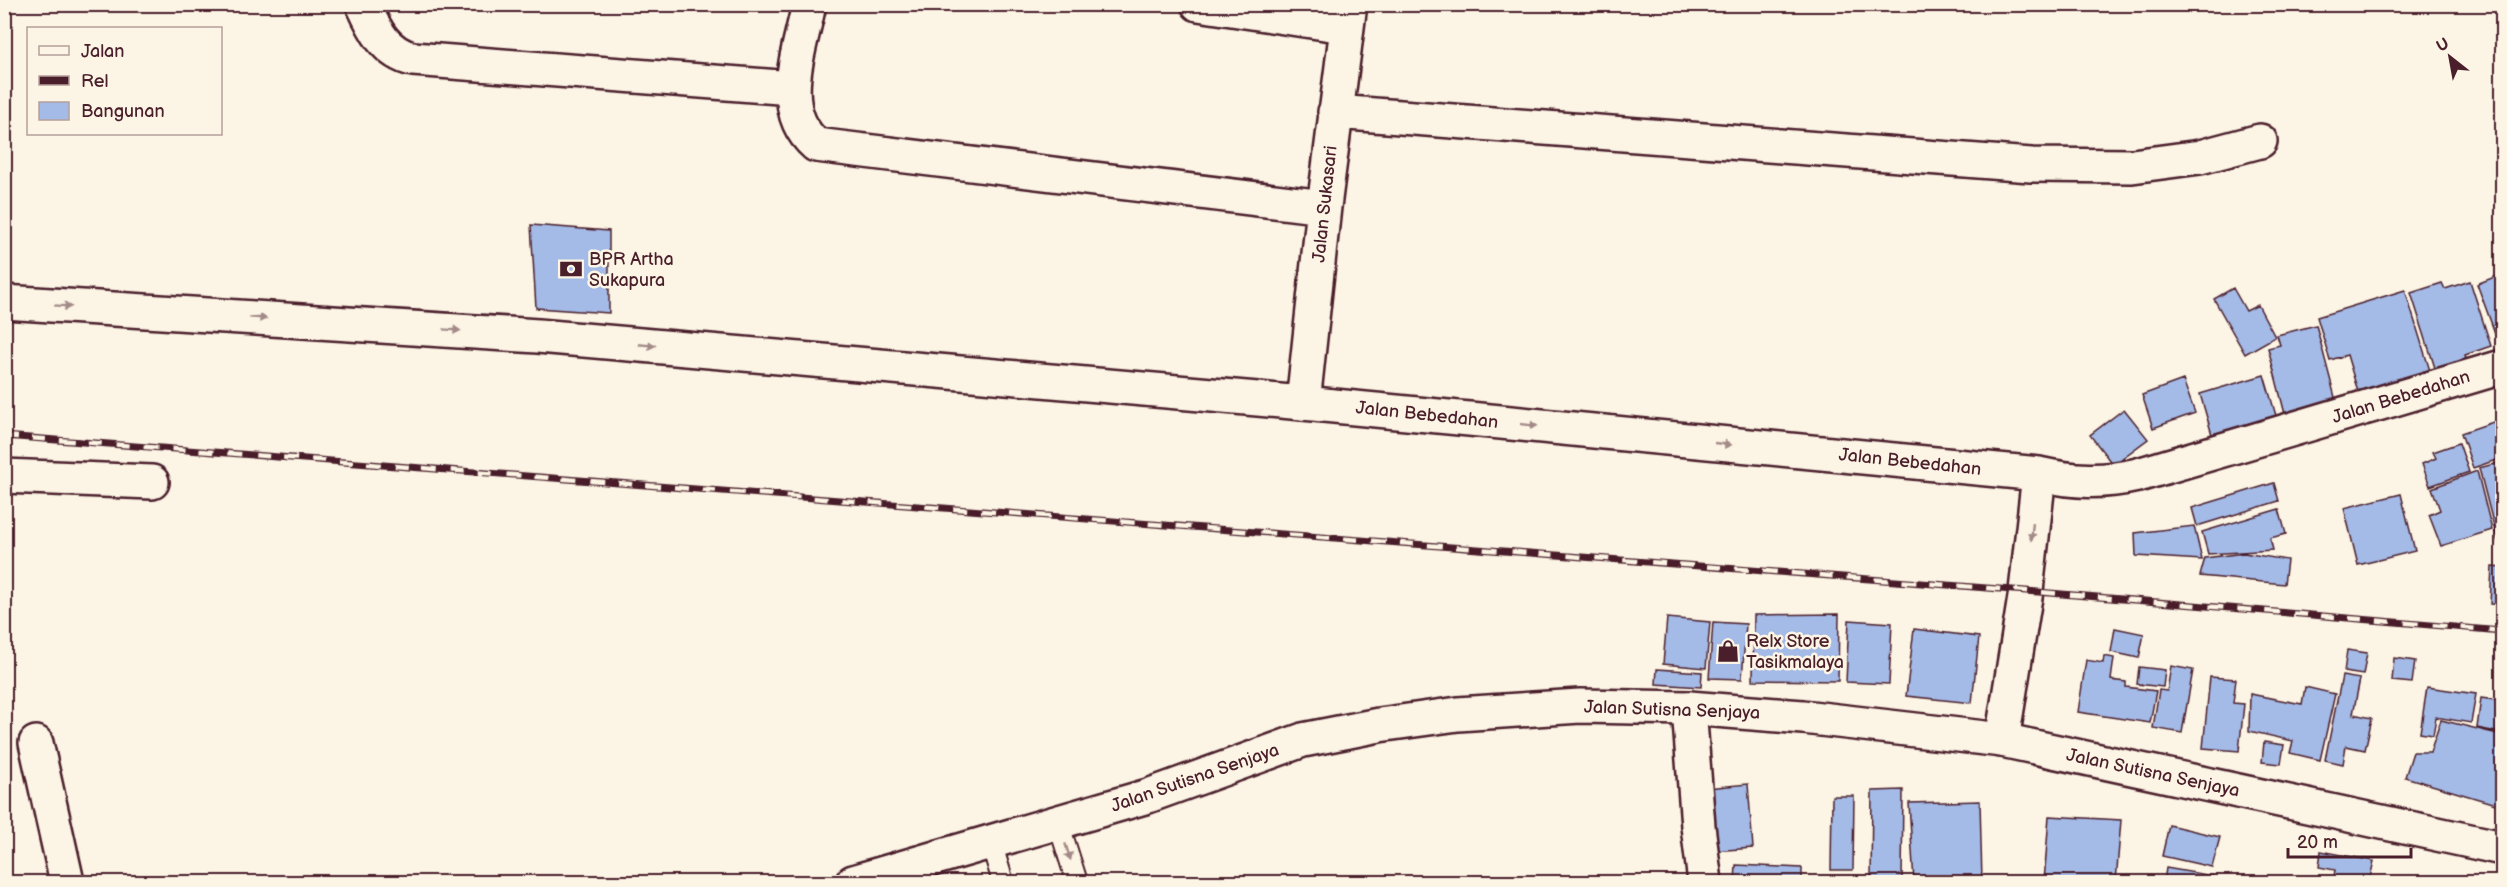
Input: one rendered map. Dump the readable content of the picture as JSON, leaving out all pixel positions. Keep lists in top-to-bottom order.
{
  "streets": {
    "street": ["Jalan Sukasari", "Jalan Bebedahan", "Jalan Sutisna Senjaya"]
  },
  "crossings": [
    ["Jalan Sukasari", "Jalan Bebedahan"]
  ],
  "places": {
    "bank": ["BPR Artha Sukapura"],
    "shop": ["Relx Store Tasikmalaya"]
  },
  "legend": ["Jalan", "Rel", "Bangunan"],
  "scale_bar": "20 m",
  "north": "top left"
}
